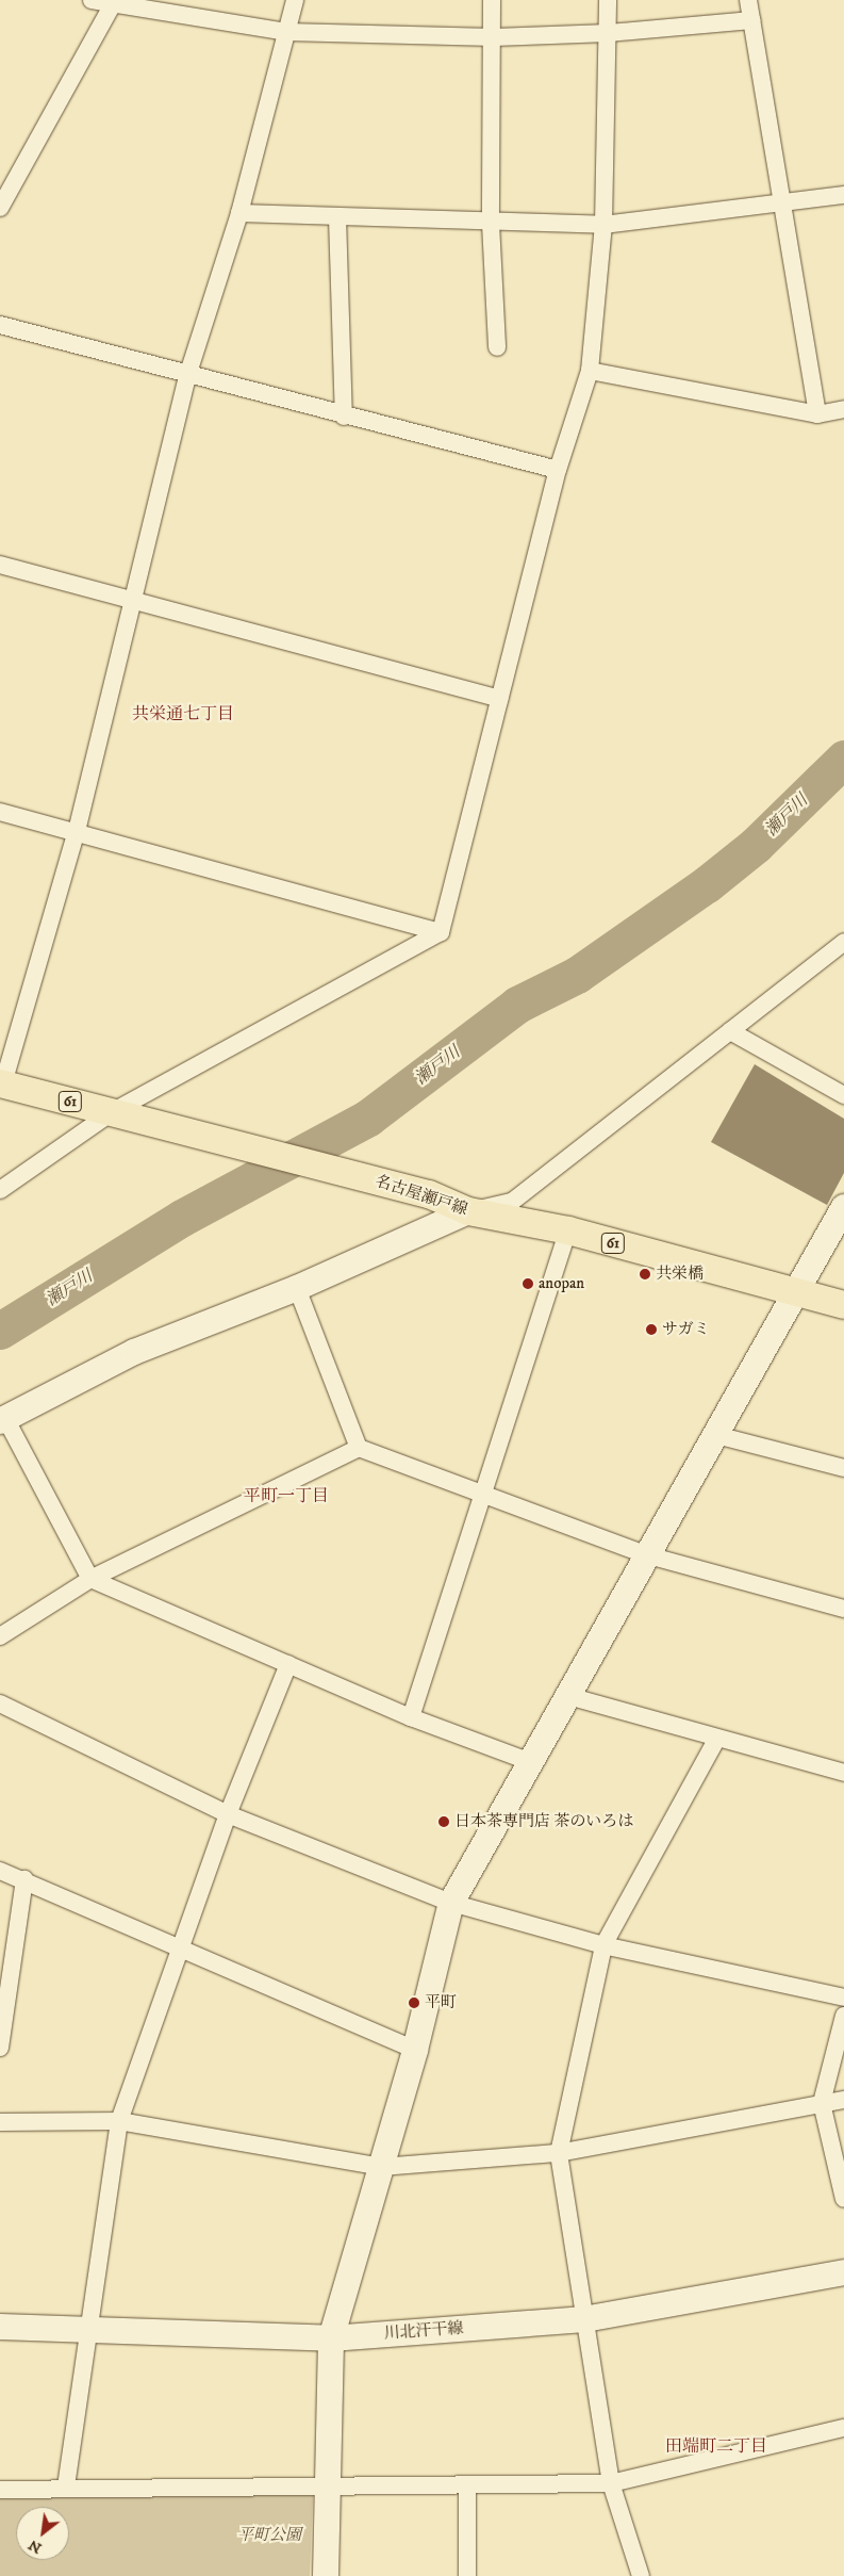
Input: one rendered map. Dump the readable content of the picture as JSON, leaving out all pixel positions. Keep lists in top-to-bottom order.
{
  "streets": {
    "main road": ["61", "名古屋瀬戸線"],
    "street": ["川北汗干線"]
  },
  "districts": ["共栄通七丁目", "平町一丁目", "田端町二丁目"],
  "water": ["瀬戸川"],
  "parks": ["平町公園"],
  "places": [
    "共栄橋",
    "anopan",
    "サガミ",
    "日本茶専門店 茶のいろは",
    "平町"
  ],
  "north": "bottom left"
}
